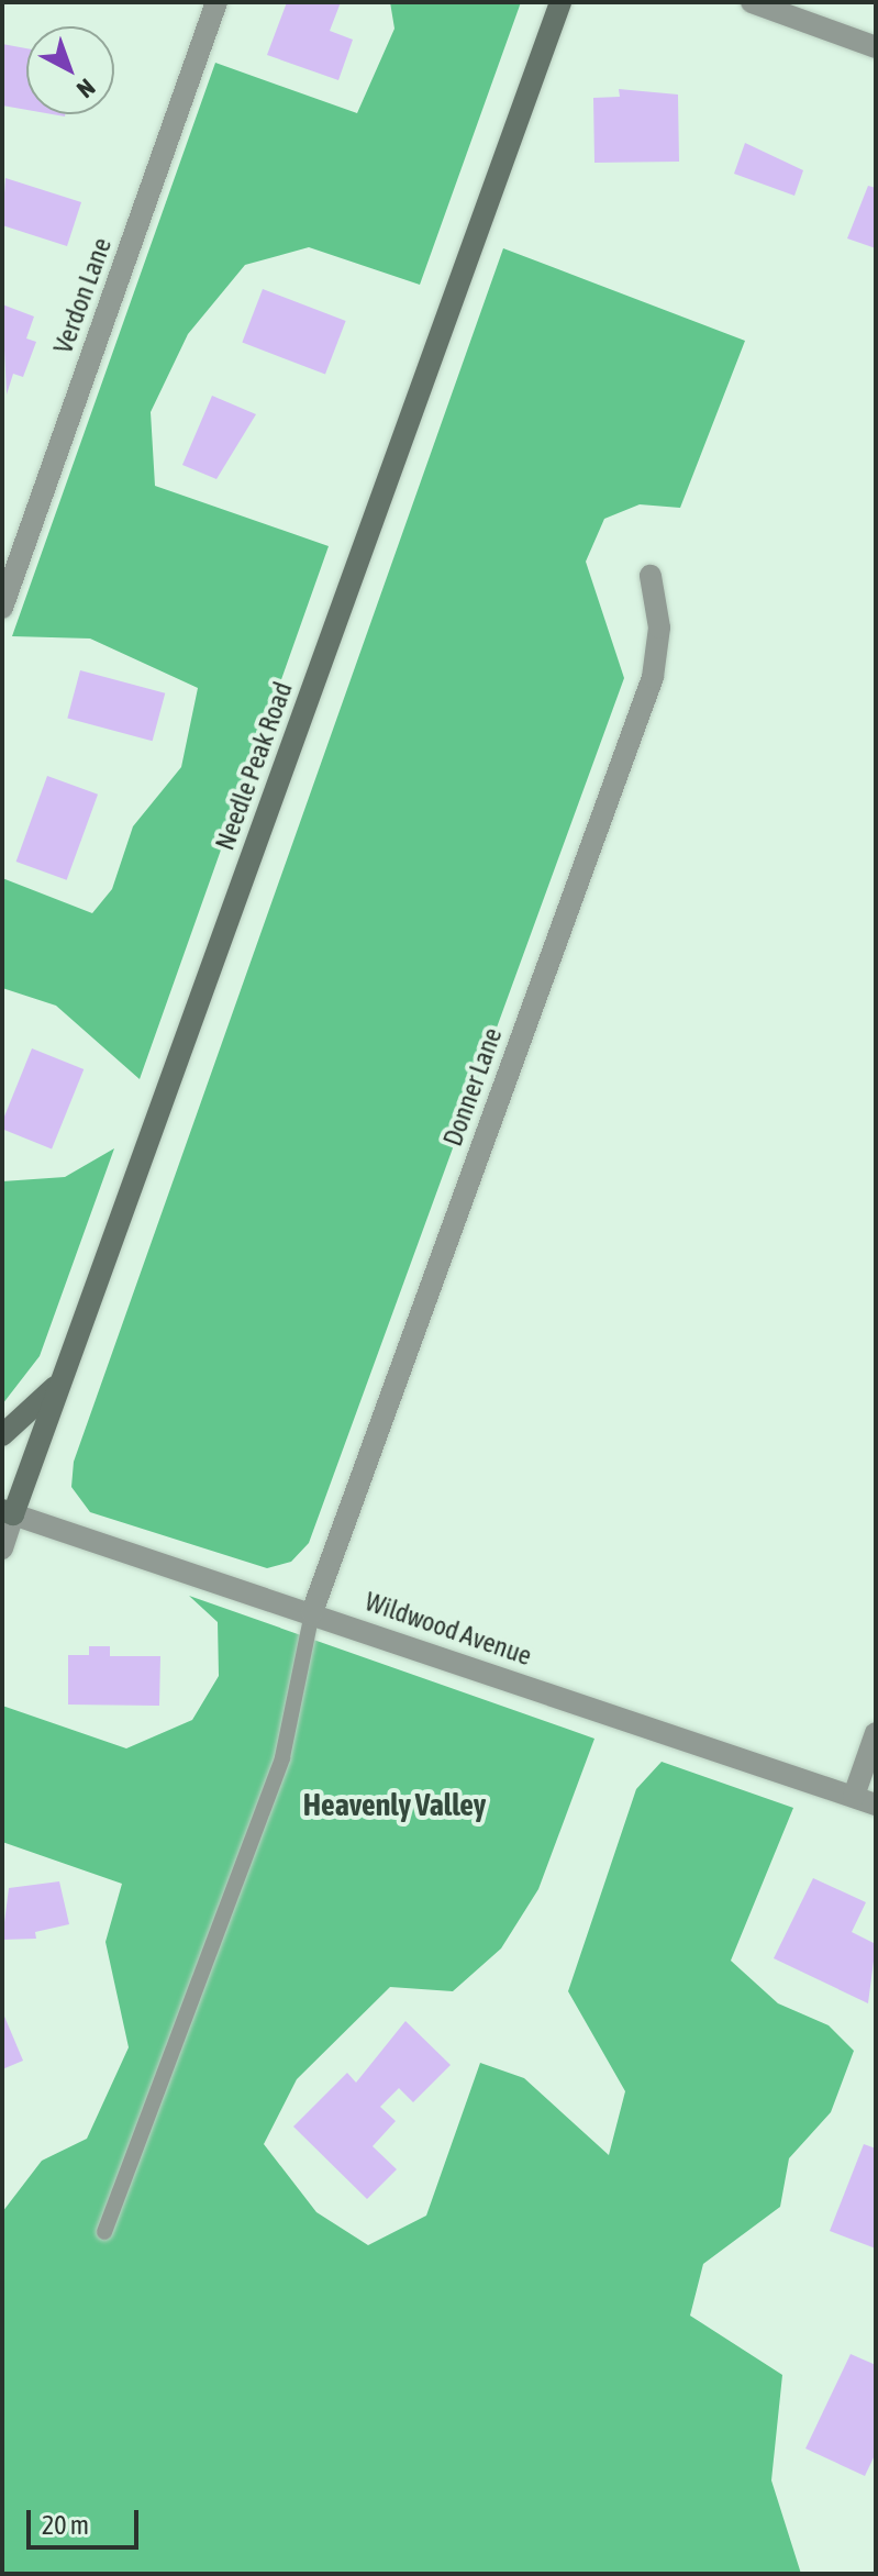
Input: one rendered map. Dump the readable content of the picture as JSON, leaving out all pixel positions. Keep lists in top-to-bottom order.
{
  "streets": {
    "street": [
      "Verdon Lane",
      "Needle Peak Road",
      "Donner Lane",
      "Wildwood Avenue"
    ]
  },
  "crossings": [
    ["Needle Peak Road", "Wildwood Avenue"],
    ["Donner Lane", "Wildwood Avenue"]
  ],
  "districts": ["Heavenly Valley"],
  "scale_bar": "20 m",
  "north": "bottom right"
}
